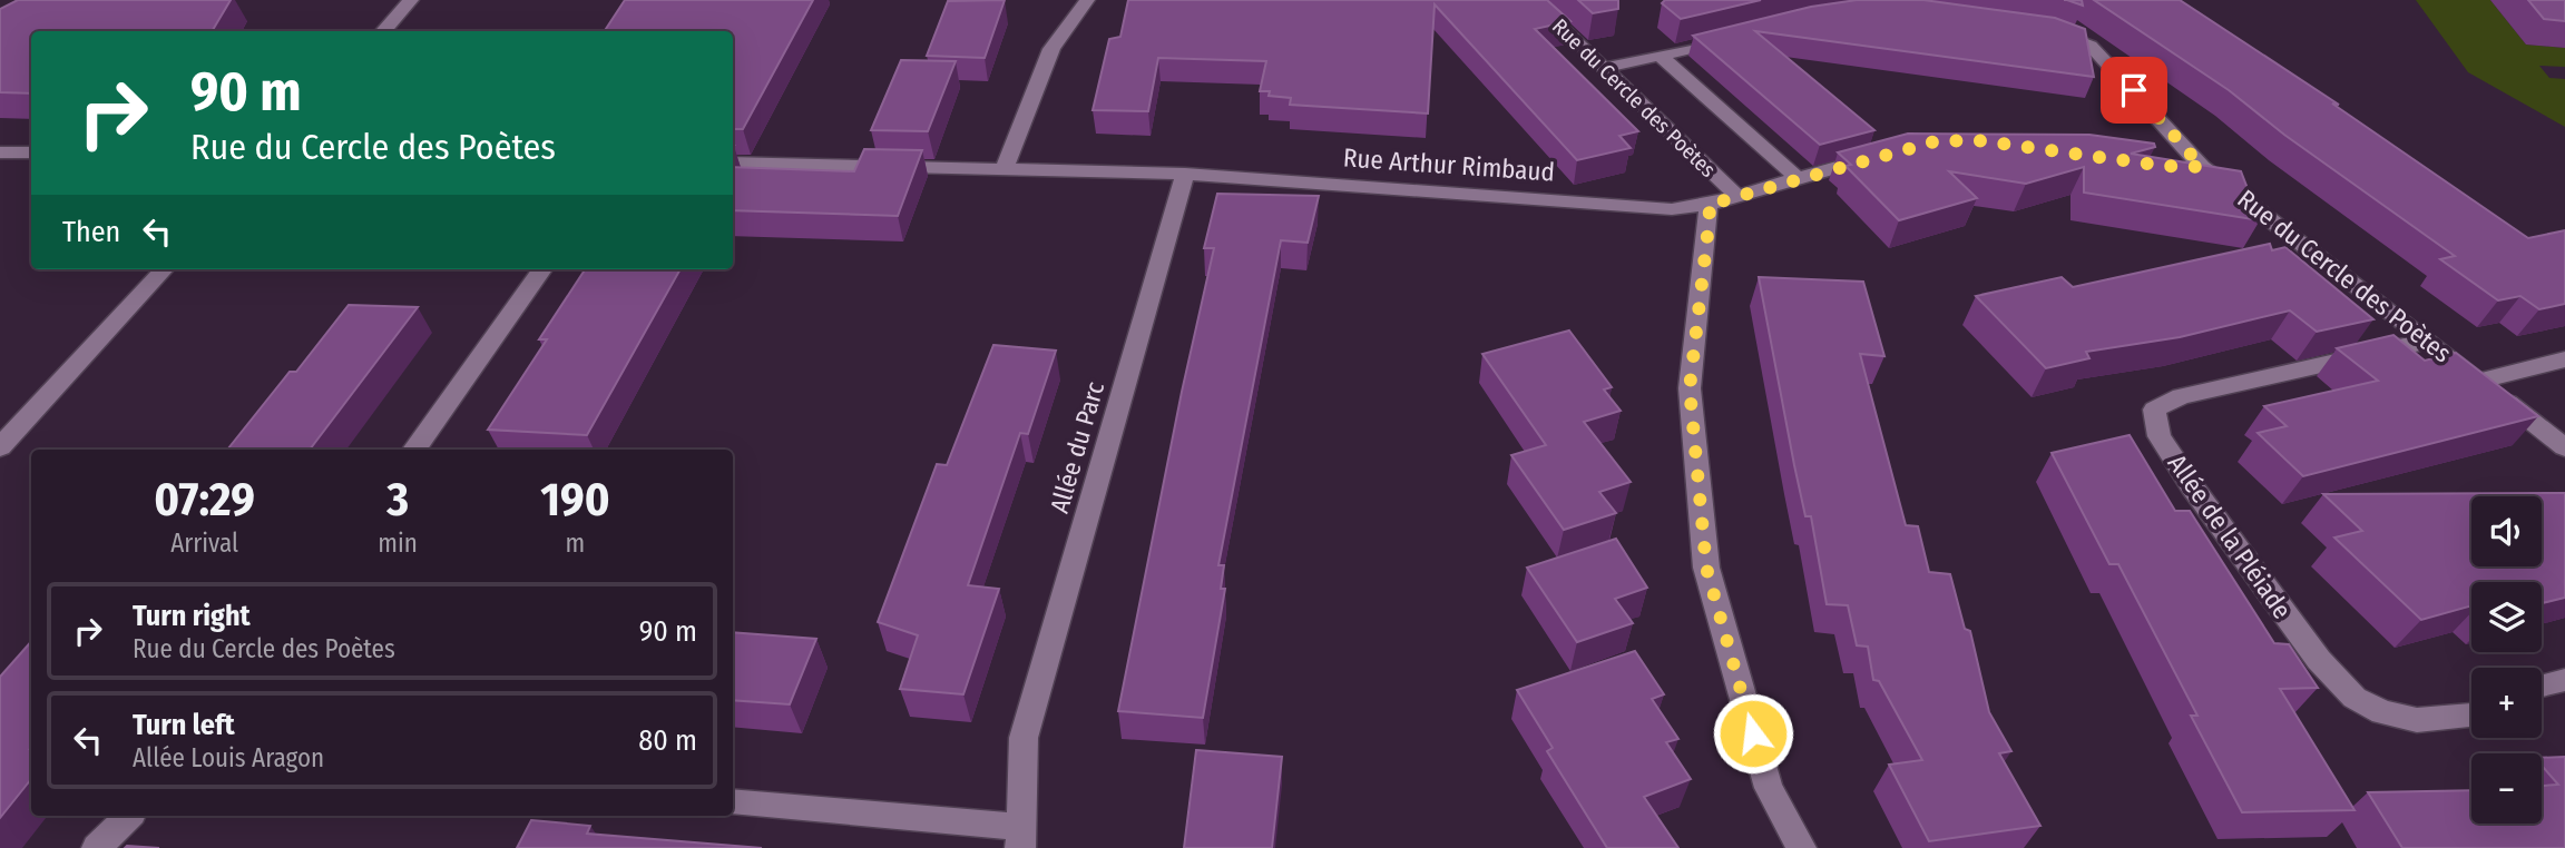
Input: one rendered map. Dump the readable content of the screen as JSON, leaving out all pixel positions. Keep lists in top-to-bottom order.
{
  "streets": {
    "street": [
      "Rue du Cercle des Poètes",
      "Rue Arthur Rimbaud",
      "Allée du Parc",
      "Allée de la Pléiade"
    ]
  },
  "crossings": [
    ["Rue du Cercle des Poètes", "Rue Arthur Rimbaud"],
    ["Rue du Cercle des Poètes", "Allée de la Pléiade"],
    ["Rue Arthur Rimbaud", "Allée du Parc"]
  ],
  "page": {
    "turn": ["90 m", "Rue du Cercle des Poètes"],
    "then": "Then",
    "eta": [
      "07:29",
      "Arrival",
      "3",
      "min",
      "190",
      "m"
    ],
    "map_buttons": ["+", "−"],
    "list": [
      {
        "name": "Turn right",
        "note": "Rue du Cercle des Poètes",
        "value": "90 m"
      },
      {
        "name": "Turn left",
        "note": "Allée Louis Aragon",
        "value": "80 m"
      }
    ]
  }
}
